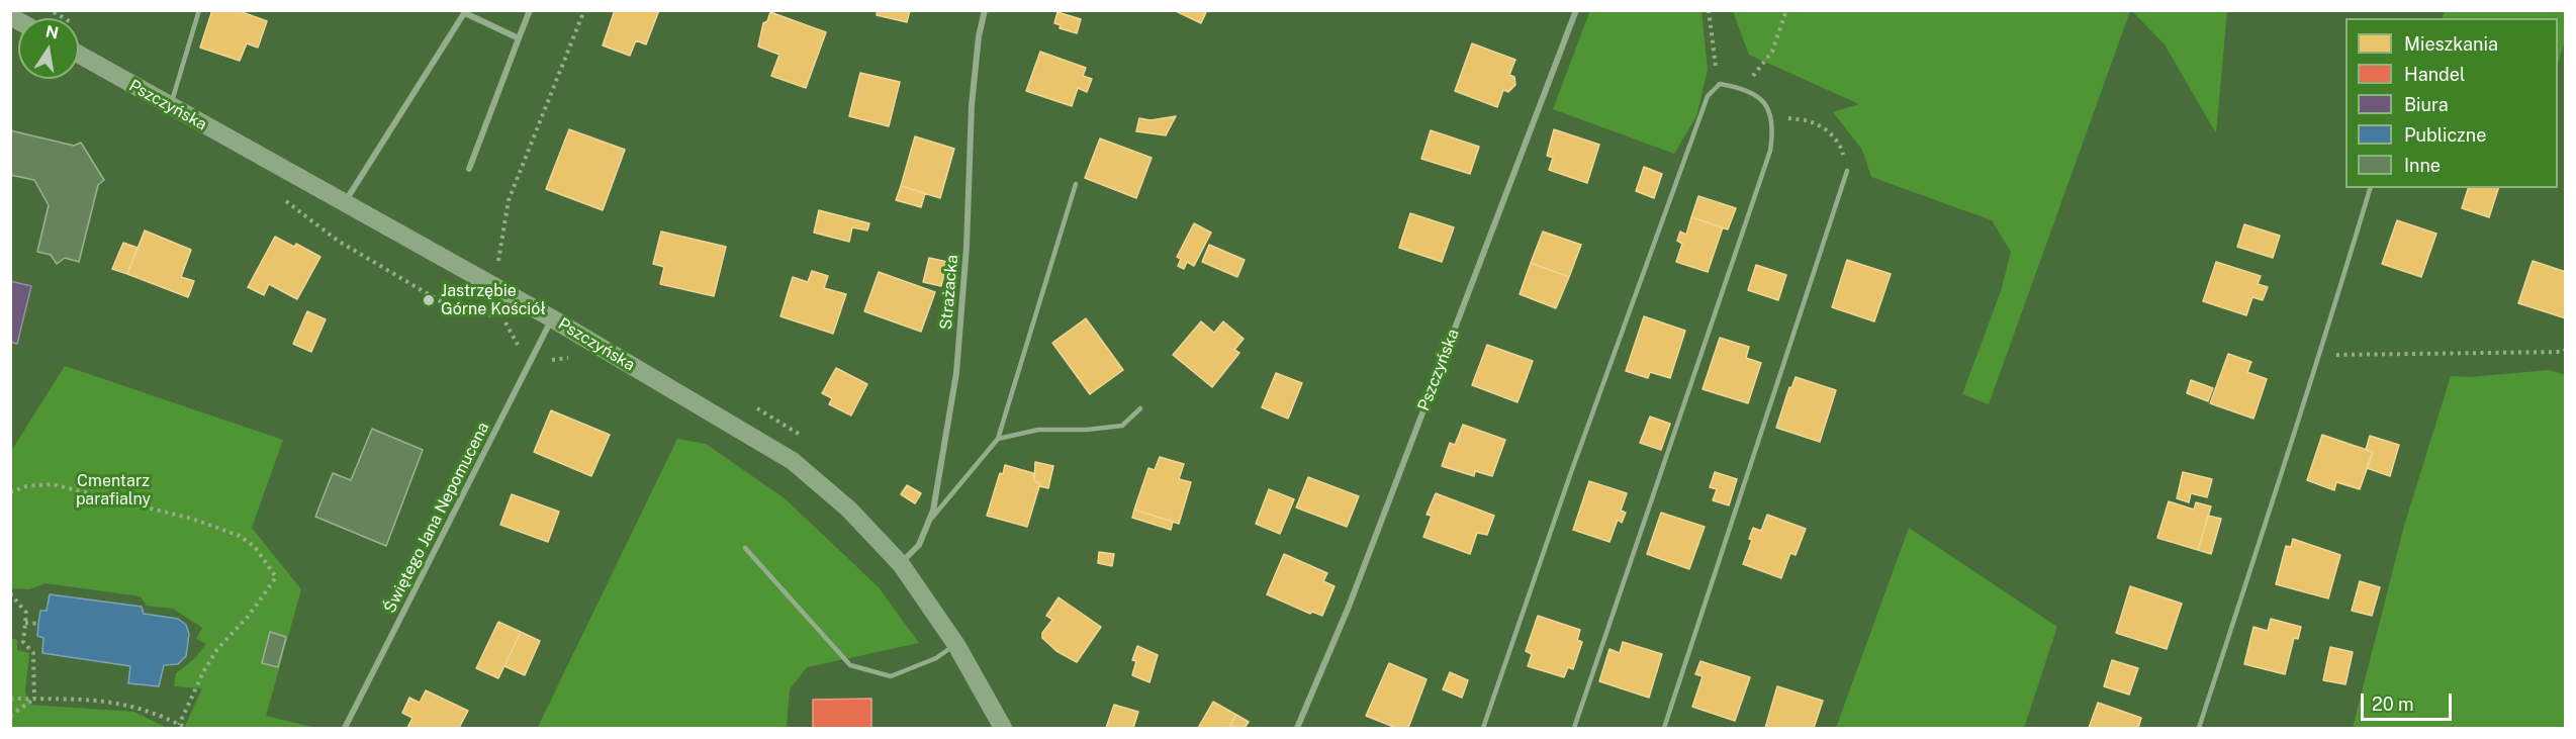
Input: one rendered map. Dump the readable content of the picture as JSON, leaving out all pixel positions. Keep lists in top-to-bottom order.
{
  "streets": {
    "street": ["Pszczyńska", "Strażacka", "Świętego Jana Nepomucena"]
  },
  "crossings": [
    ["Pszczyńska", "Strażacka"],
    ["Pszczyńska", "Świętego Jana Nepomucena"]
  ],
  "parks": ["Cmentarz parafialny"],
  "places": ["Jastrzębie Górne Kościół"],
  "legend": [
    "Mieszkania",
    "Handel",
    "Biura",
    "Publiczne",
    "Inne"
  ],
  "scale_bar": "20 m",
  "north": "top"
}
